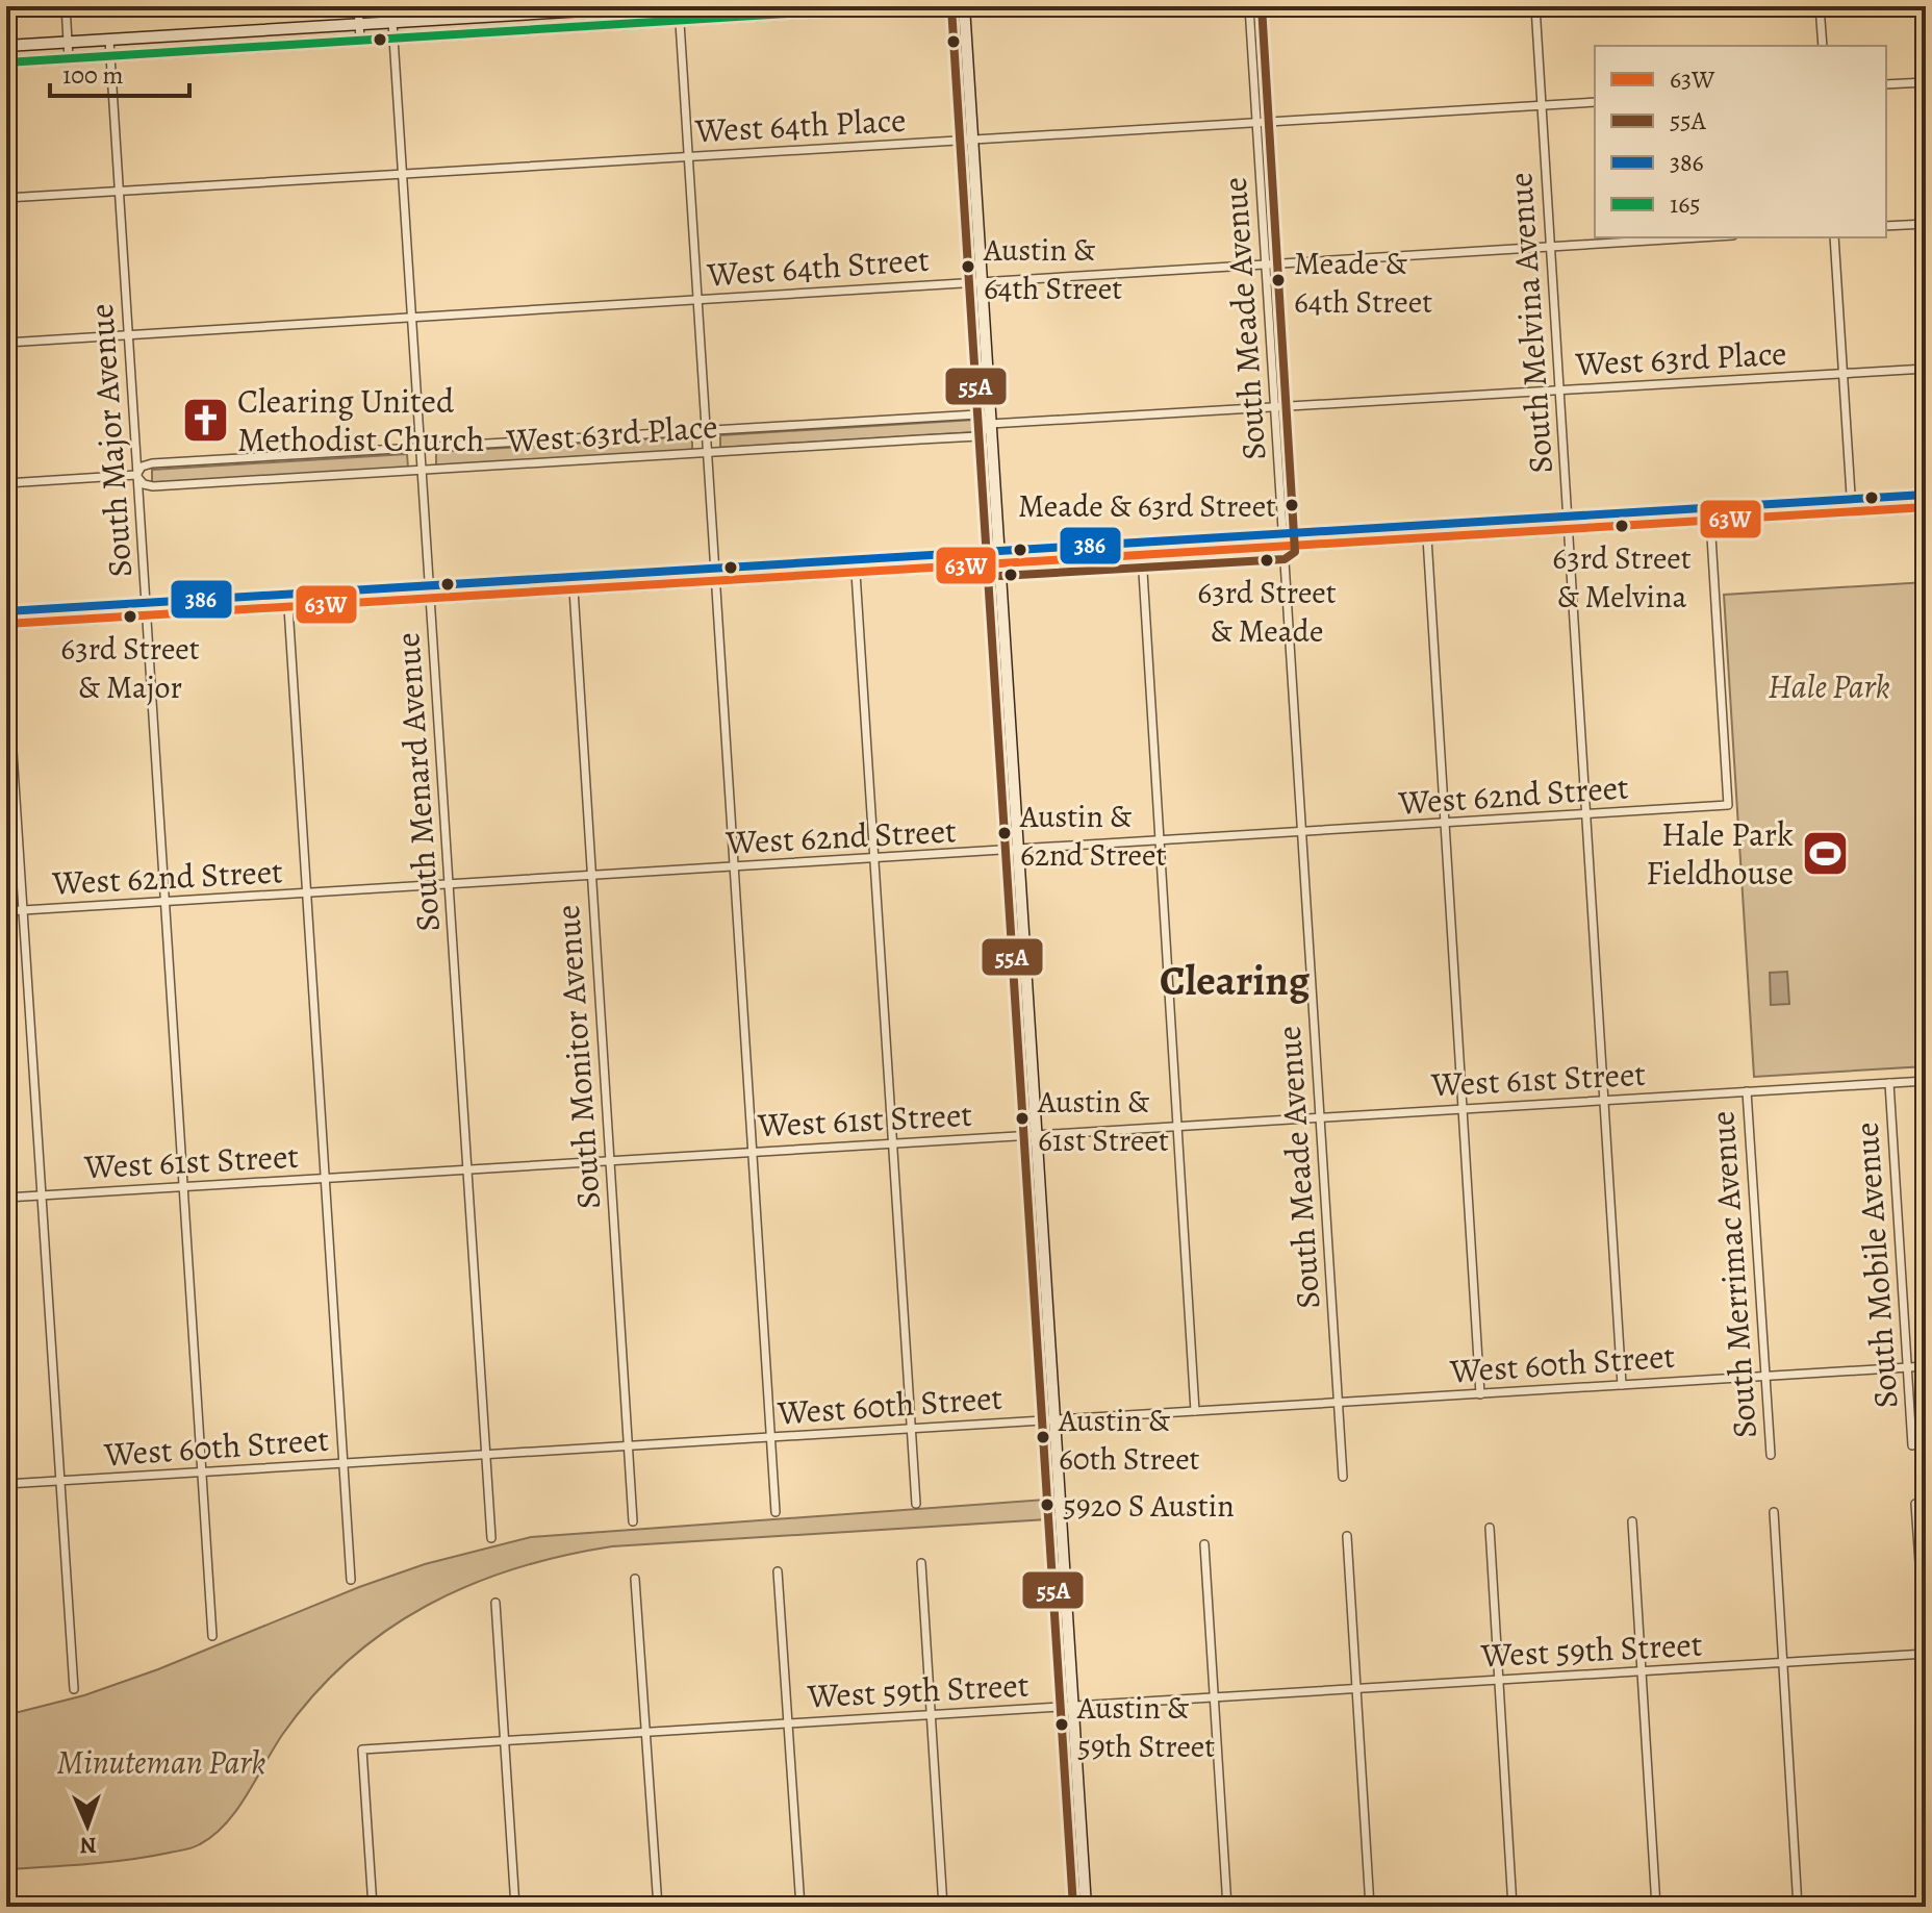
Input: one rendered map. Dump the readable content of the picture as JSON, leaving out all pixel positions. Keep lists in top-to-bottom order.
{
  "streets": {
    "street": [
      "West 64th Place",
      "West 64th Street",
      "South Meade Avenue",
      "South Melvina Avenue",
      "West 63rd Place",
      "South Major Avenue",
      "South Menard Avenue",
      "West 62nd Street",
      "South Monitor Avenue",
      "West 61st Street",
      "South Mobile Avenue",
      "South Merrimac Avenue",
      "West 60th Street",
      "West 59th Street"
    ]
  },
  "crossings": [
    ["West 64th Place", "South Meade Avenue"],
    ["West 64th Place", "South Melvina Avenue"],
    ["West 64th Place", "South Major Avenue"],
    ["West 64th Place", "South Menard Avenue"],
    ["West 64th Street", "South Meade Avenue"],
    ["West 64th Street", "South Melvina Avenue"],
    ["West 64th Street", "South Major Avenue"],
    ["West 64th Street", "South Menard Avenue"],
    ["South Meade Avenue", "West 63rd Place"],
    ["South Meade Avenue", "West 62nd Street"],
    ["South Meade Avenue", "West 61st Street"],
    ["South Meade Avenue", "West 60th Street"],
    ["South Melvina Avenue", "West 63rd Place"],
    ["South Melvina Avenue", "West 62nd Street"],
    ["South Melvina Avenue", "West 61st Street"],
    ["South Melvina Avenue", "West 60th Street"],
    ["West 63rd Place", "South Major Avenue"],
    ["West 63rd Place", "South Menard Avenue"],
    ["South Major Avenue", "West 62nd Street"],
    ["South Major Avenue", "West 61st Street"],
    ["South Major Avenue", "West 60th Street"],
    ["South Menard Avenue", "West 62nd Street"],
    ["South Menard Avenue", "West 61st Street"],
    ["South Menard Avenue", "West 60th Street"],
    ["West 62nd Street", "South Monitor Avenue"],
    ["South Monitor Avenue", "West 61st Street"],
    ["South Monitor Avenue", "West 60th Street"],
    ["West 61st Street", "South Mobile Avenue"],
    ["West 61st Street", "South Merrimac Avenue"],
    ["South Mobile Avenue", "West 60th Street"],
    ["South Merrimac Avenue", "West 60th Street"]
  ],
  "districts": ["Clearing"],
  "parks": ["Hale Park", "Minuteman Park"],
  "places": {
    "other": [
      "Austin & 64th Street",
      "Meade & 64th Street",
      "Meade & 63rd Street",
      "63rd Street & Melvina",
      "63rd Street & Meade",
      "63rd Street & Major",
      "Austin & 62nd Street",
      "Austin & 61st Street",
      "Austin & 60th Street",
      "5920 S Austin",
      "Austin & 59th Street"
    ],
    "church": ["Clearing United Methodist Church"],
    "sports": ["Hale Park Fieldhouse"]
  },
  "lines": [
    "transit line 55A",
    "transit line 165",
    "transit line 386",
    "transit line 63W"
  ],
  "legend": [
    "63W",
    "55A",
    "386",
    "165"
  ],
  "scale_bar": "100 m",
  "north": "bottom"
}
